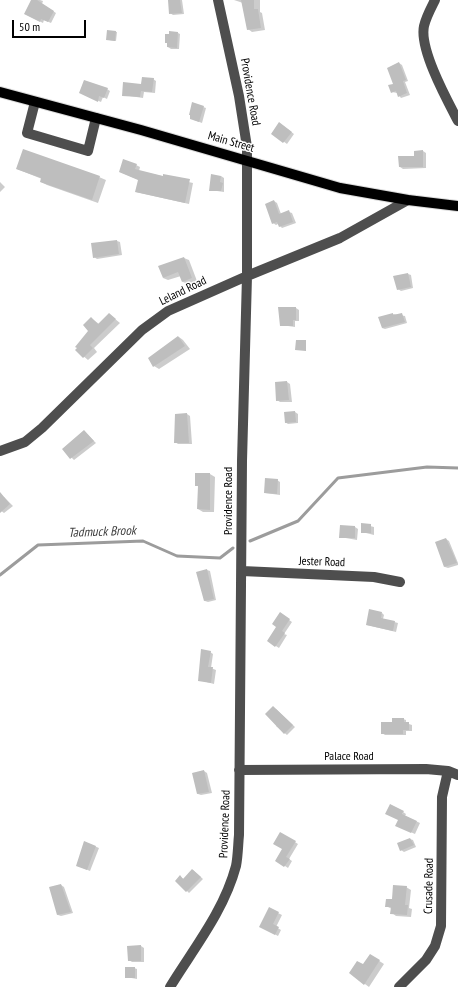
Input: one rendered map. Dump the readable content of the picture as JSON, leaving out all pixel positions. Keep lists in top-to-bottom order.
{
  "streets": {
    "main road": ["Main Street"],
    "street": [
      "Providence Road",
      "Leland Road",
      "Jester Road",
      "Palace Road",
      "Crusade Road"
    ]
  },
  "crossings": [
    ["Providence Road", "Main Street"],
    ["Providence Road", "Leland Road"],
    ["Providence Road", "Jester Road"],
    ["Providence Road", "Palace Road"],
    ["Main Street", "Leland Road"],
    ["Palace Road", "Crusade Road"]
  ],
  "water": ["Tadmuck Brook"],
  "scale_bar": "50 m"
}
